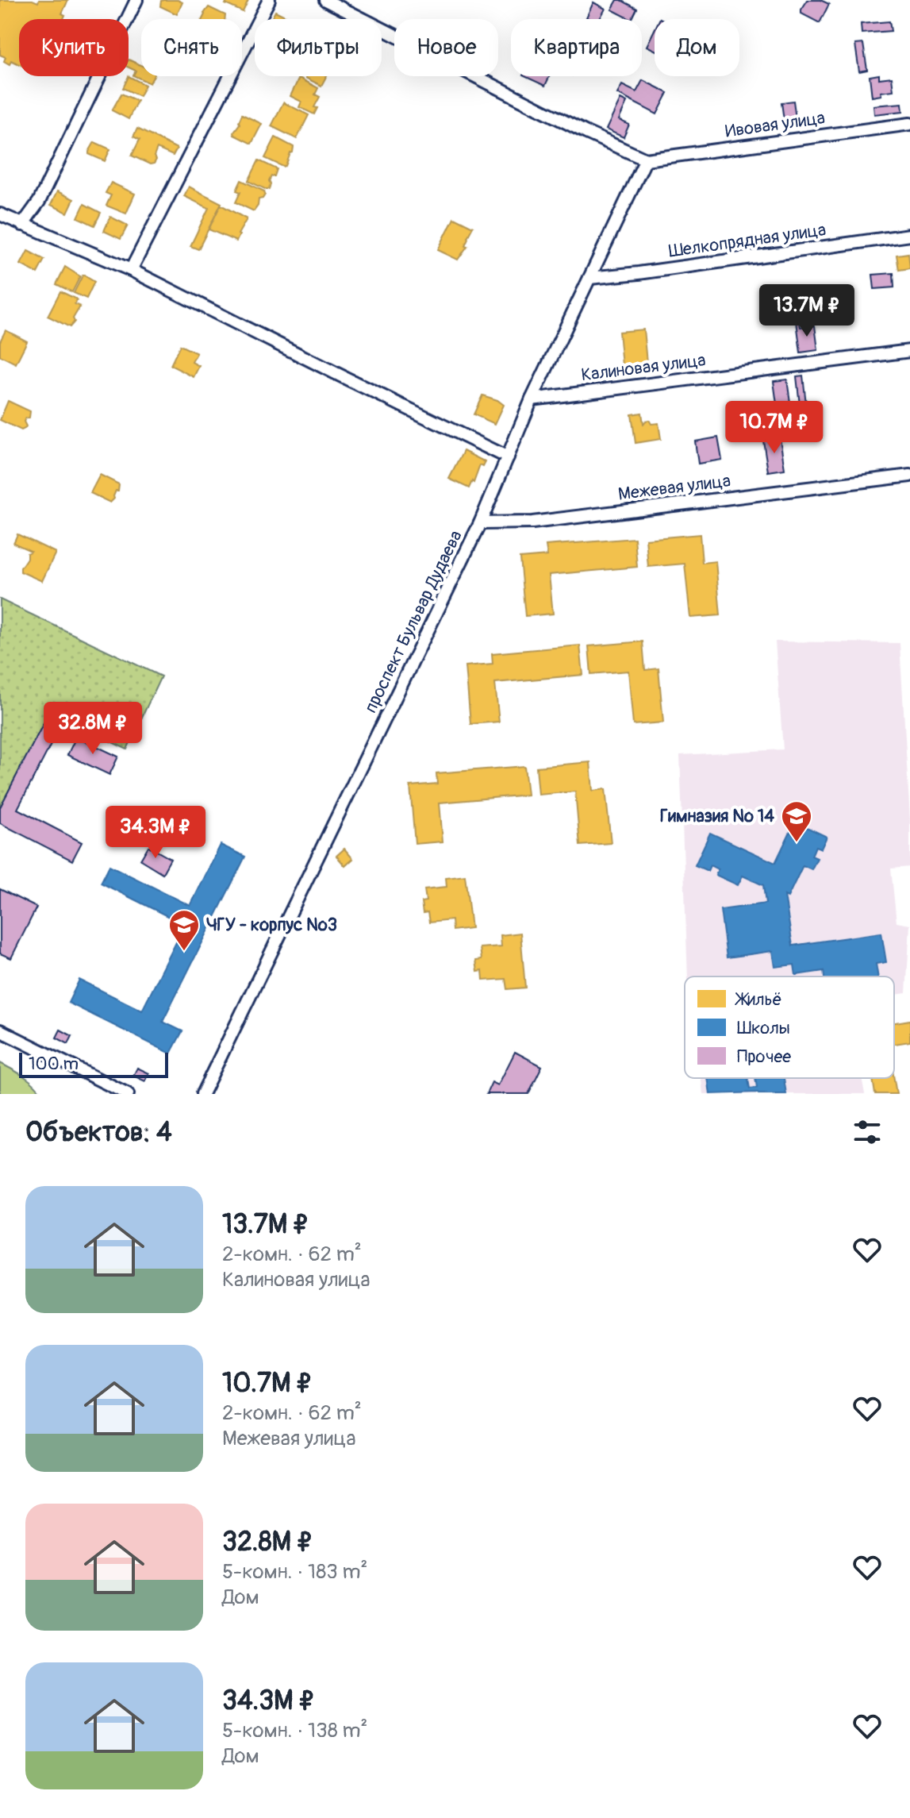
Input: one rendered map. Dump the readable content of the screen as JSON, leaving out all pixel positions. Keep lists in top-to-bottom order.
{
  "streets": {
    "street": [
      "Ивовая улица",
      "Шелкопрядная улица",
      "Калиновая улица",
      "Межевая улица",
      "проспект Бульвар Дудаева"
    ]
  },
  "crossings": [
    ["Ивовая улица", "проспект Бульвар Дудаева"],
    ["Шелкопрядная улица", "проспект Бульвар Дудаева"],
    ["Калиновая улица", "проспект Бульвар Дудаева"],
    ["Межевая улица", "проспект Бульвар Дудаева"]
  ],
  "places": {
    "school or university": ["Гимназия № 14", "ЧГУ - корпус №3"]
  },
  "legend": ["Жильё", "Школы", "Прочее"],
  "scale_bar": "100 m",
  "page": {
    "chip": [
      "Купить",
      "Снять",
      "Фильтры",
      "Новое",
      "Квартира",
      "Дом"
    ],
    "price": [
      "13.7M ₽",
      "10.7M ₽",
      "32.8M ₽",
      "34.3M ₽"
    ],
    "scale": "100 m",
    "heading": "Объектов: 4",
    "list": [
      {
        "name": "13.7M ₽",
        "note": "2-комн. · 62 m² · Калиновая улица"
      },
      {
        "name": "10.7M ₽",
        "note": "2-комн. · 62 m² · Межевая улица"
      },
      {
        "name": "32.8M ₽",
        "note": "5-комн. · 183 m² · Дом"
      },
      {
        "name": "34.3M ₽",
        "note": "5-комн. · 138 m² · Дом"
      }
    ]
  }
}
